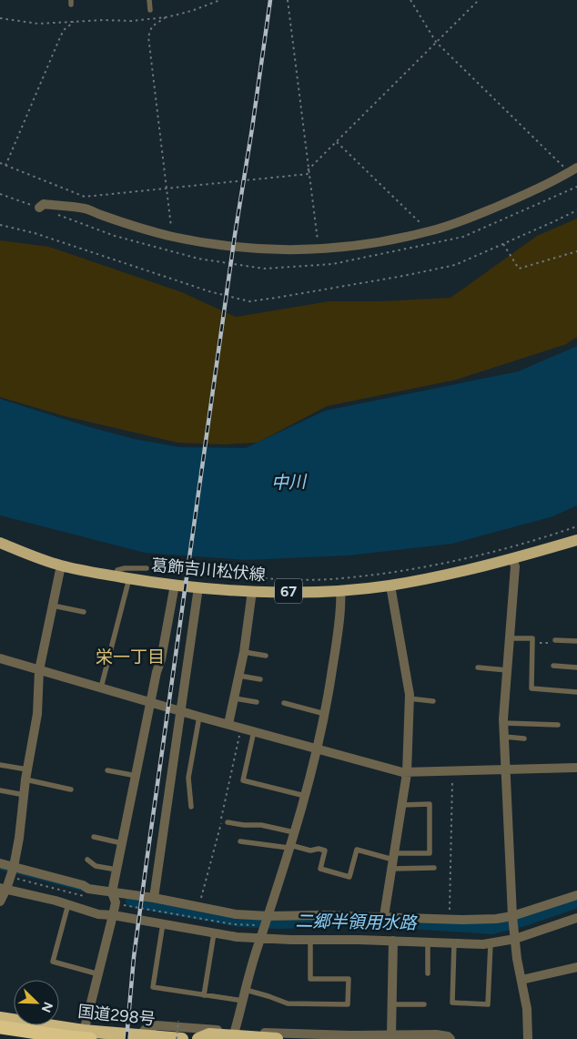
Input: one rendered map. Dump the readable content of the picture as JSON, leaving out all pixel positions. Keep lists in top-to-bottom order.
{
  "streets": {
    "highway": ["国道298号"],
    "main road": ["葛飾吉川松伏線", "67"]
  },
  "districts": ["栄一丁目"],
  "water": ["中川", "二郷半領用水路"],
  "north": "bottom right"
}
